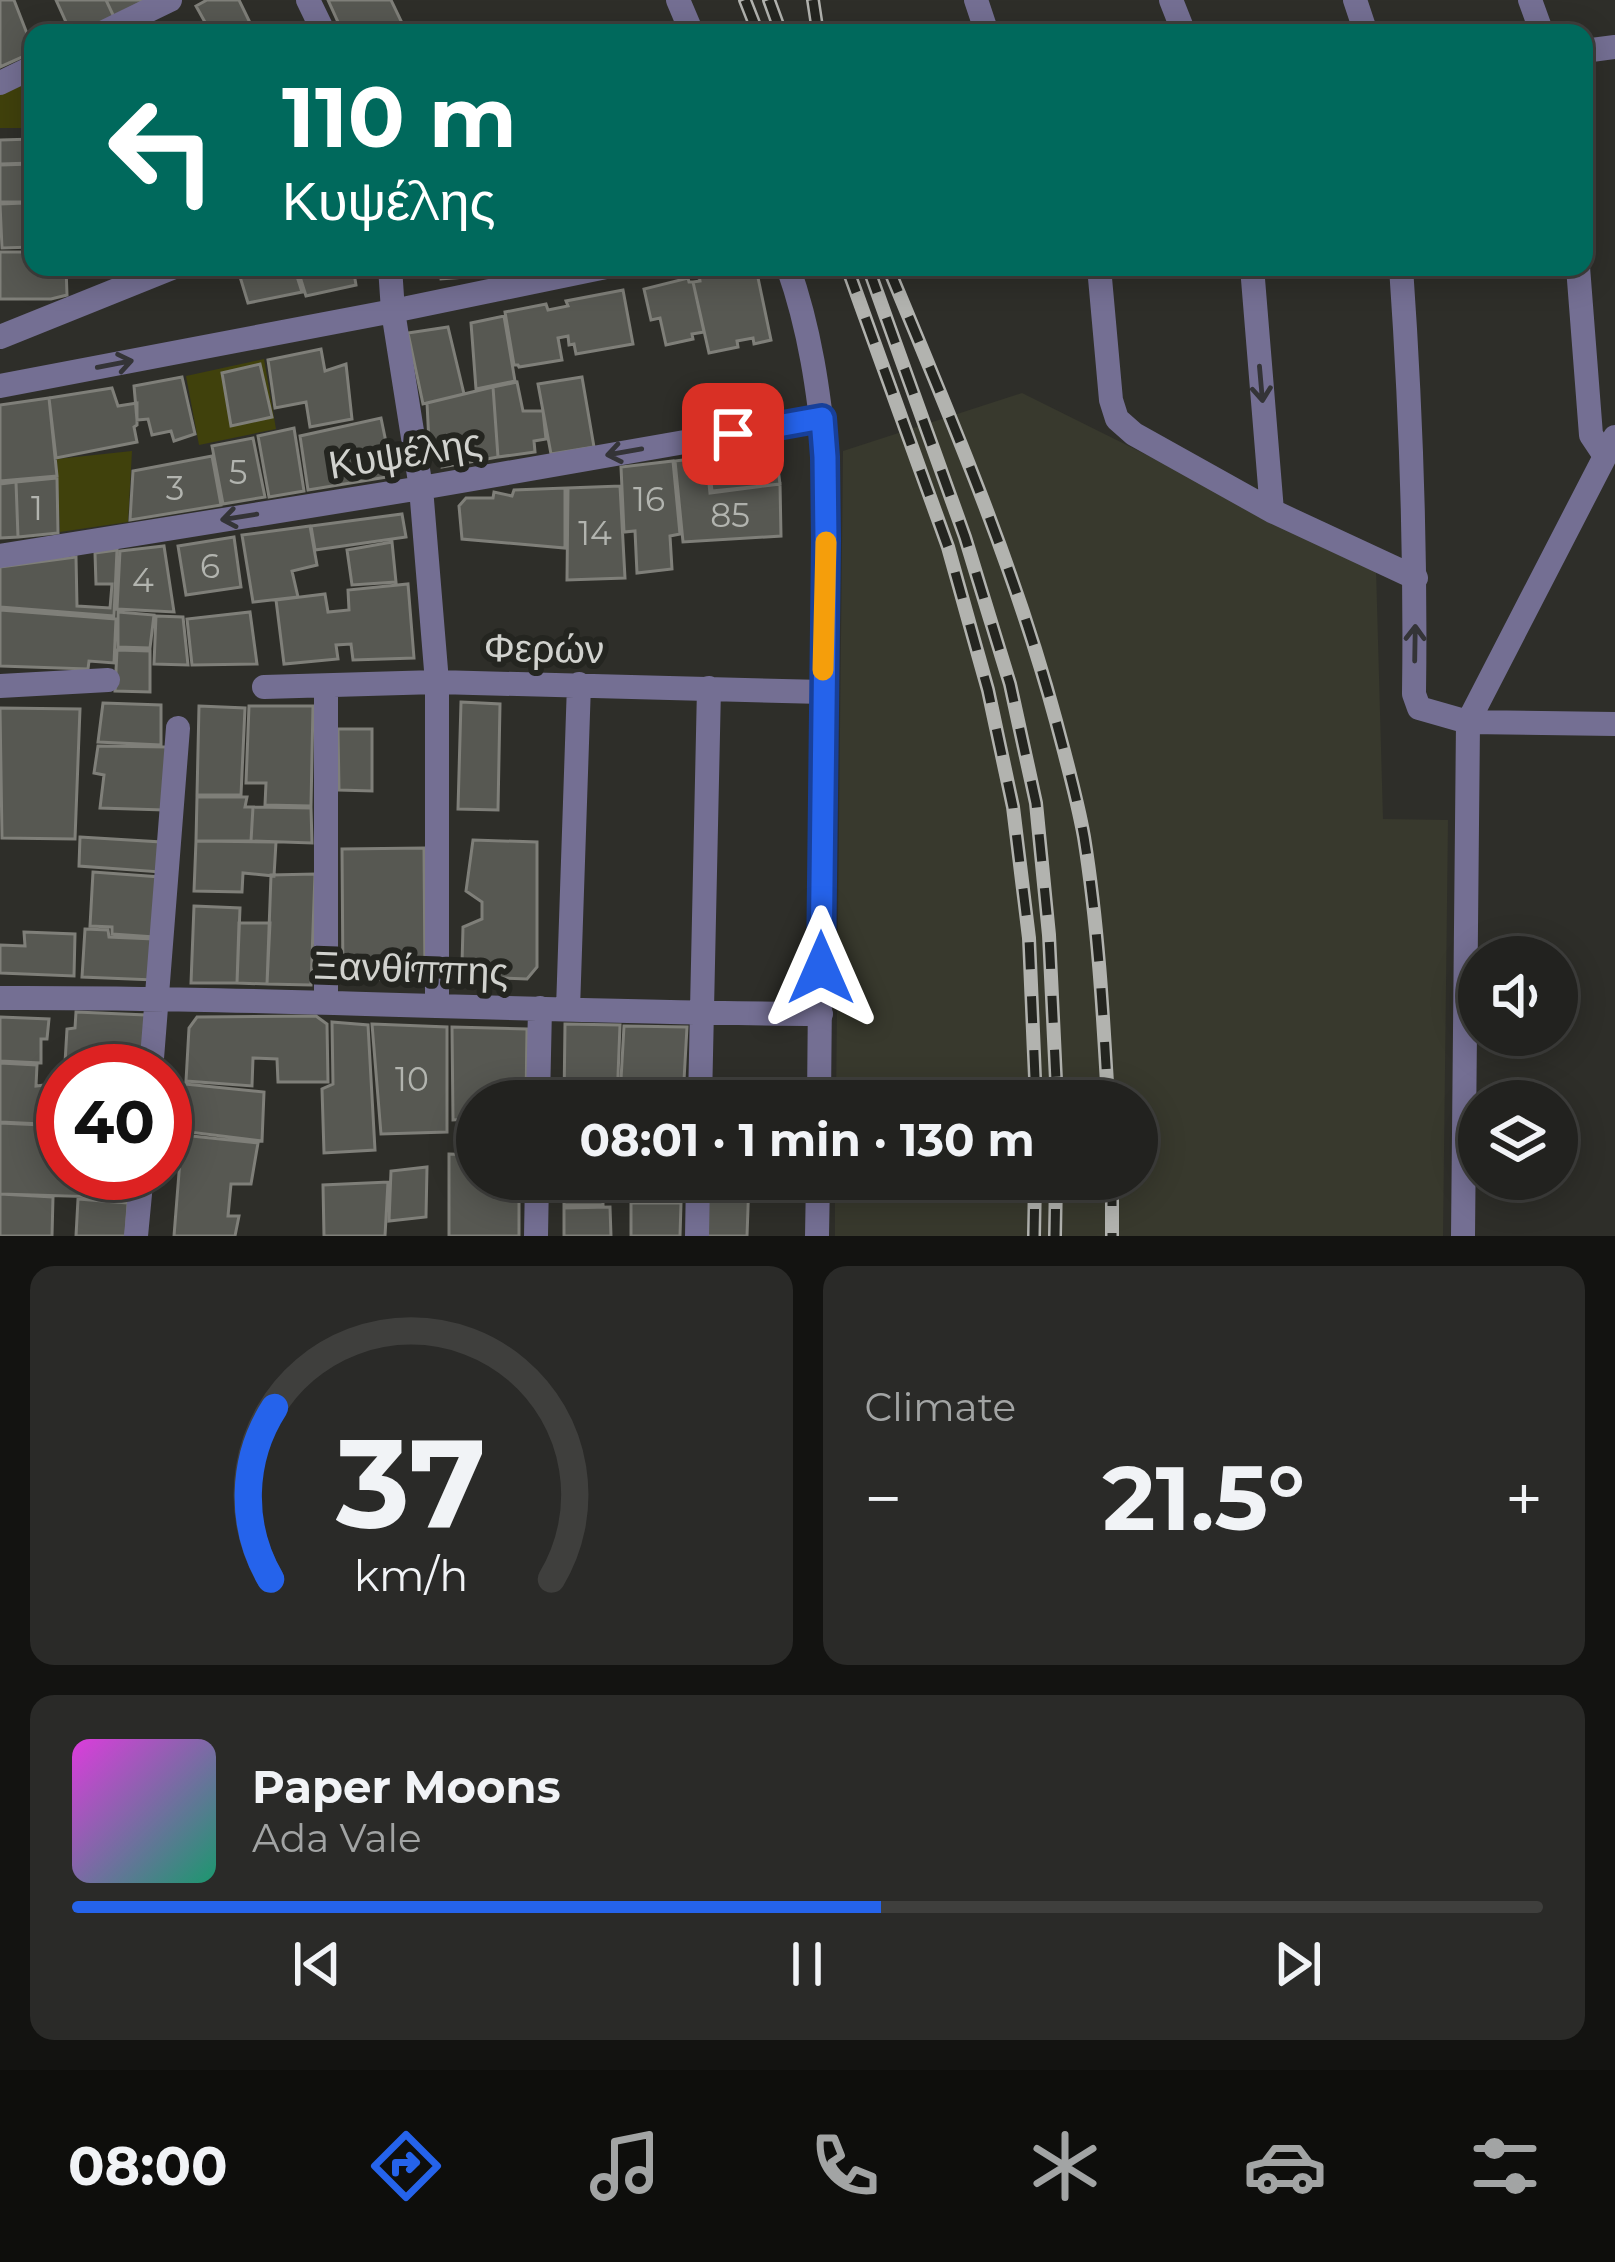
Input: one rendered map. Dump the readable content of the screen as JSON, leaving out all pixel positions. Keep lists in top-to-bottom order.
{
  "streets": {
    "street": ["Κυψέλης", "Φερών", "Ξανθίππης"]
  },
  "house_numbers": [
    "5",
    "3",
    "16",
    "1",
    "85",
    "14",
    "6",
    "4",
    "10"
  ],
  "page": {
    "turn": ["110 m", "Κυψέλης"],
    "limit": "40",
    "trip": "08:01 · 1 min · 130 m",
    "tile": "Climate",
    "heat": ["−", "21.5°", "+"],
    "song": ["Paper Moons", "Ada Vale"],
    "tabs": "08:00",
    "gauge": ["37", "km/h"]
  }
}
